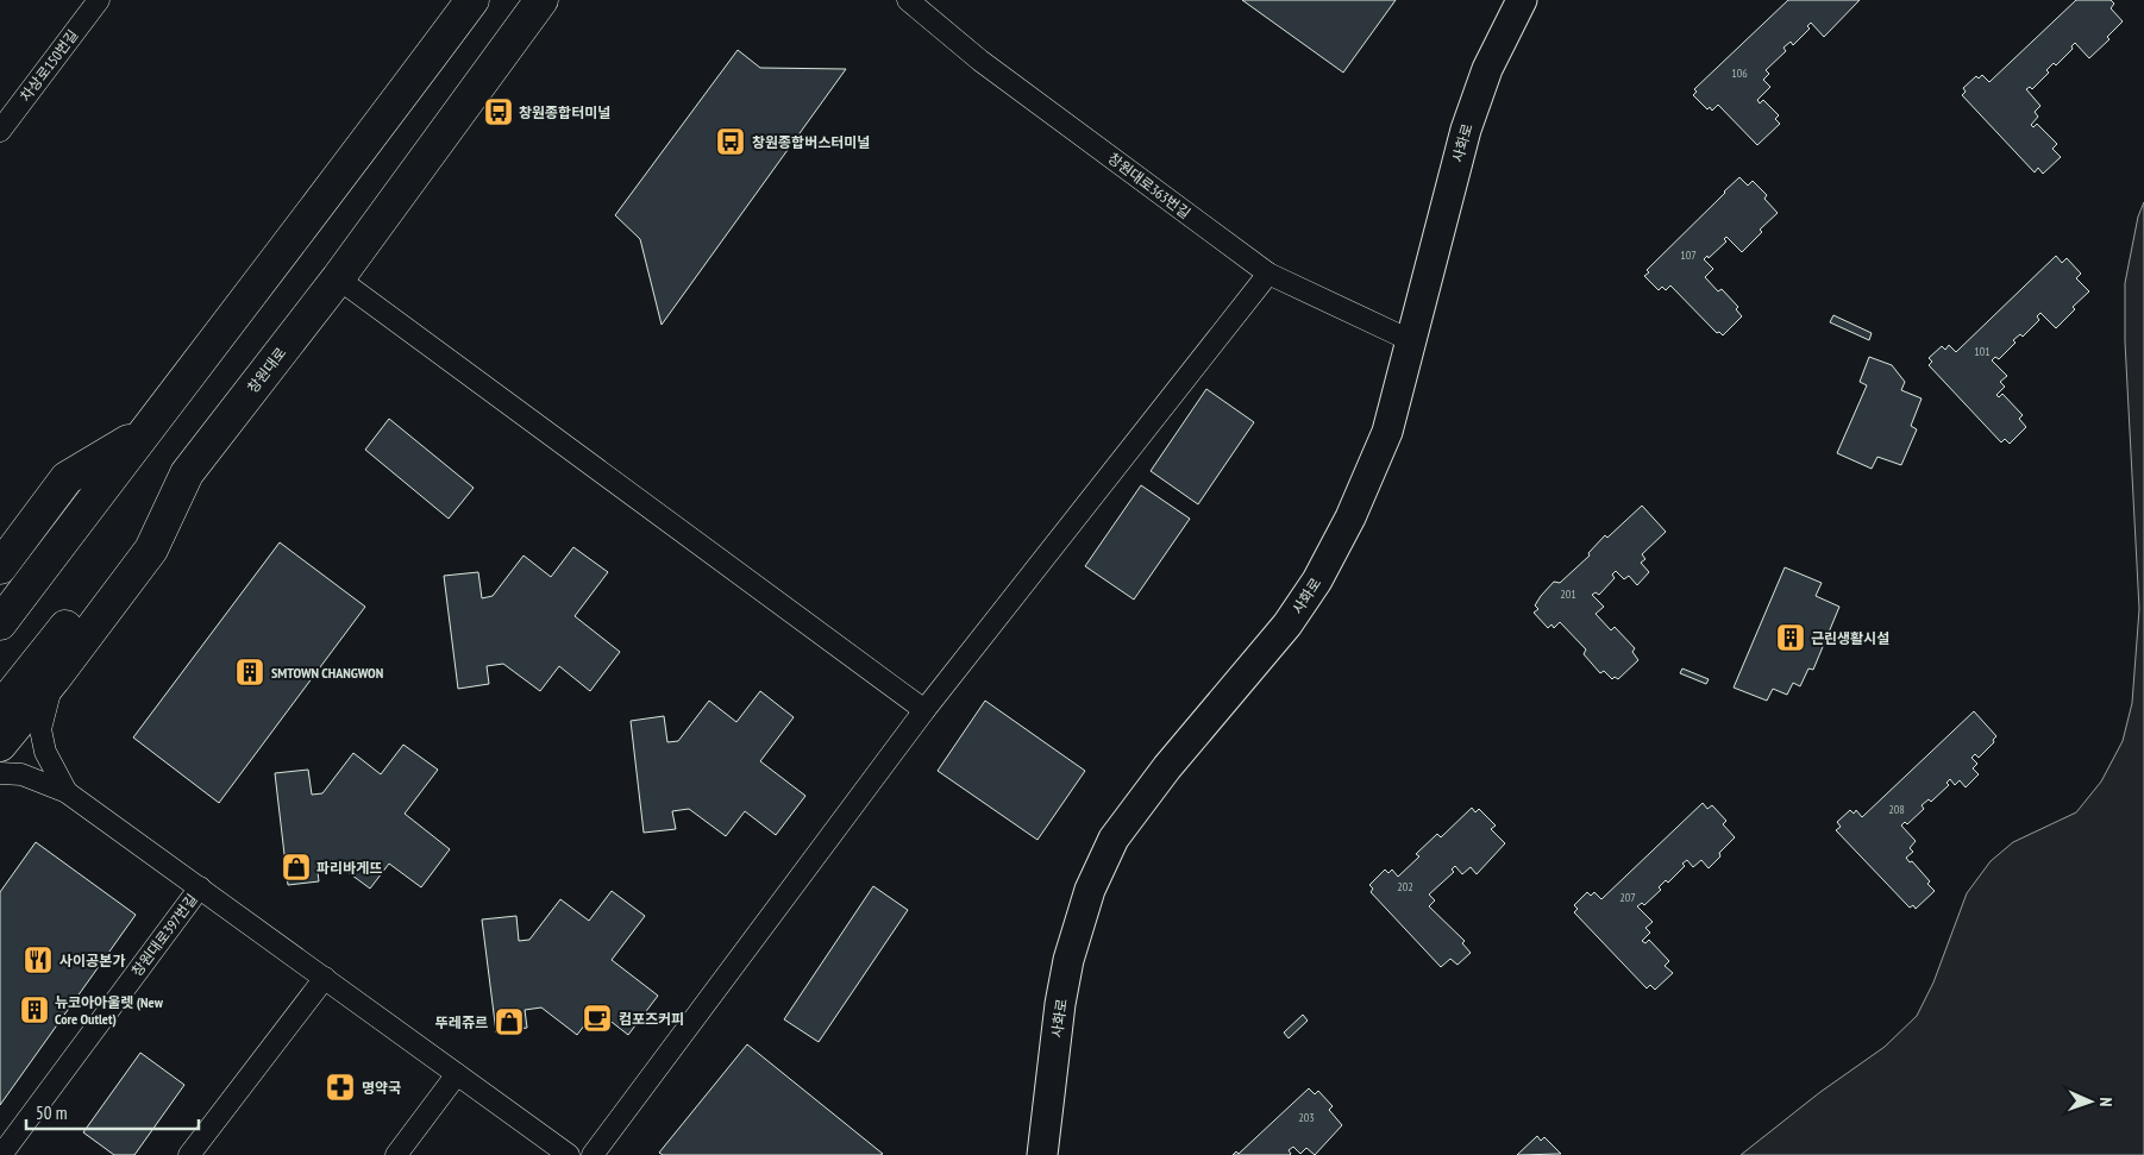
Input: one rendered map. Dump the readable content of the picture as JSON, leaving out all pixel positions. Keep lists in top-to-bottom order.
{
  "streets": {
    "main road": ["사화로", "창원대로"],
    "street": ["차상로150번길", "창원대로363번길", "창원대로397번길"]
  },
  "crossings": [
    ["사화로", "창원대로363번길"]
  ],
  "places": {
    "bus stop": ["창원종합터미널", "창원종합버스터미널"],
    "building": ["근린생활시설", "SMTOWN CHANGWON", "뉴코아아울렛 (New Core Outlet)"],
    "shop": ["파리바게뜨", "뚜레쥬르"],
    "restaurant": ["사이공본가"],
    "cafe": ["컴포즈커피"],
    "pharmacy": ["명약국"]
  },
  "house_numbers": [
    "106",
    "107",
    "101",
    "201",
    "208",
    "202",
    "207",
    "203"
  ],
  "scale_bar": "50 m",
  "north": "right"
}
